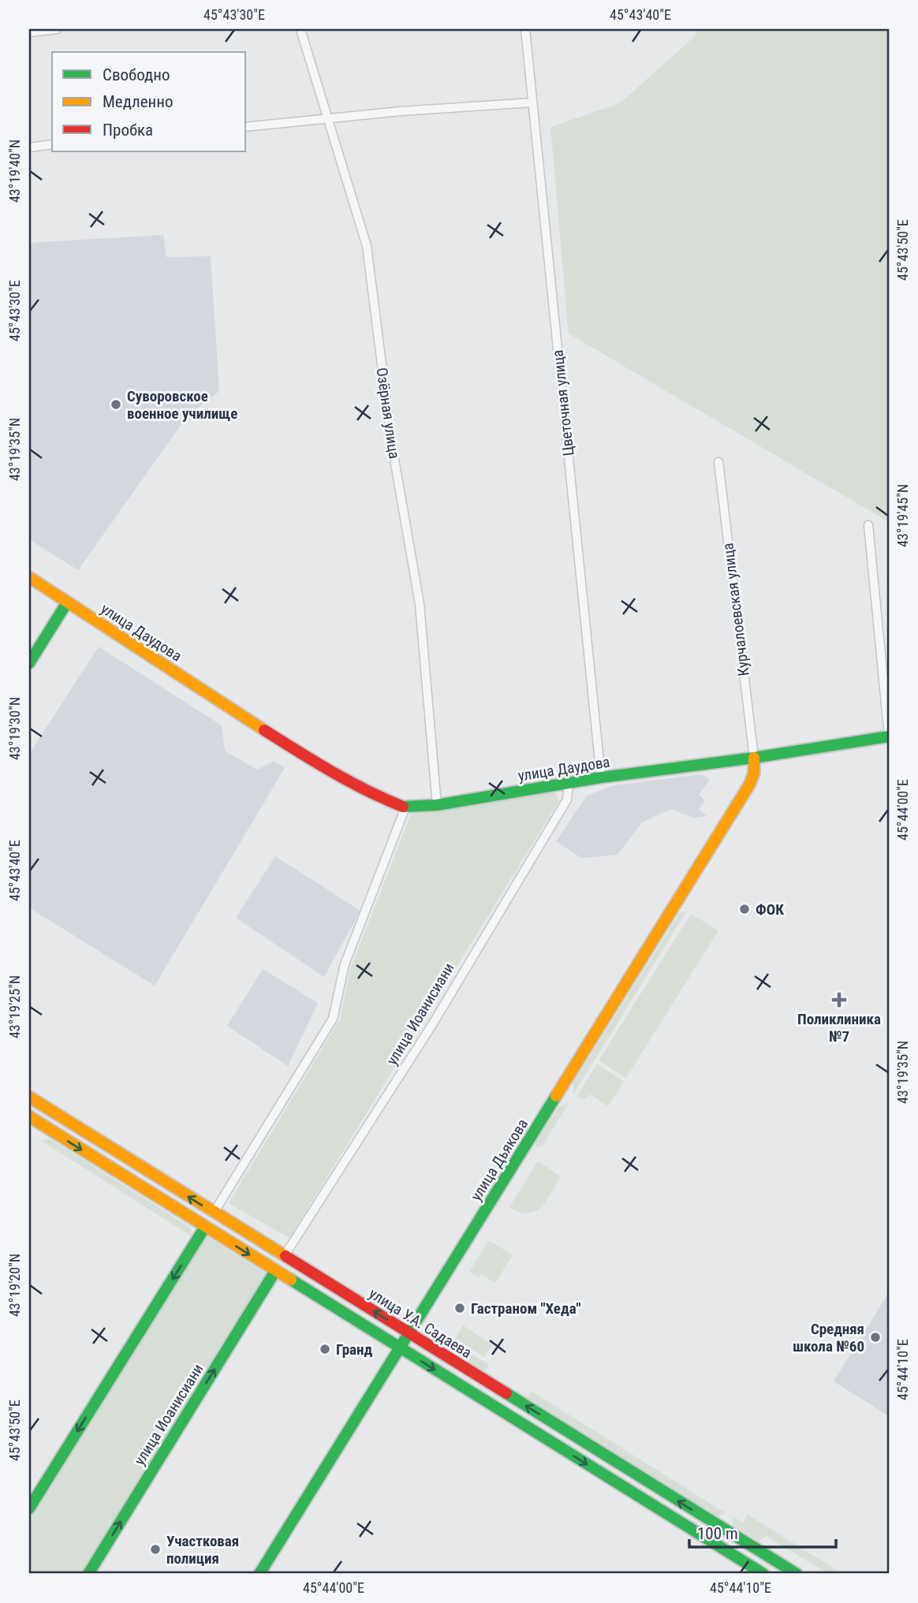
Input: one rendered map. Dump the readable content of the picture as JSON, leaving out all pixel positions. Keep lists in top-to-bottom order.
{
  "streets": {
    "street": [
      "Цветочная улица",
      "Озёрная улица",
      "Курчалоевская улица",
      "улица Даудова",
      "улица Иоанисиани",
      "улица Дьякова",
      "улица У.А. Садаева"
    ]
  },
  "crossings": [
    ["Цветочная улица", "улица Даудова"],
    ["Озёрная улица", "улица Даудова"],
    ["Курчалоевская улица", "улица Даудова"],
    ["Курчалоевская улица", "улица Дьякова"],
    ["улица Даудова", "улица Иоанисиани"],
    ["улица Даудова", "улица Дьякова"],
    ["улица Иоанисиани", "улица У.А. Садаева"],
    ["улица Дьякова", "улица У.А. Садаева"]
  ],
  "places": {
    "other": [
      "Суворовское военное училище",
      "ФОК",
      "Гастраном \"Хеда\"",
      "Средняя школа №60",
      "Гранд",
      "Участковая полиция"
    ],
    "health": ["Поликлиника №7"]
  },
  "legend": ["Свободно", "Медленно", "Пробка"],
  "scale_bar": "100 m",
  "coordinates": [
    "45°43'30\"E",
    "45°43'40\"E",
    "43°19'40\"N",
    "45°43'50\"E",
    "43°19'35\"N",
    "43°19'45\"N",
    "43°19'30\"N",
    "45°44'00\"E",
    "43°19'25\"N",
    "43°19'20\"N",
    "45°44'10\"E"
  ]
}
